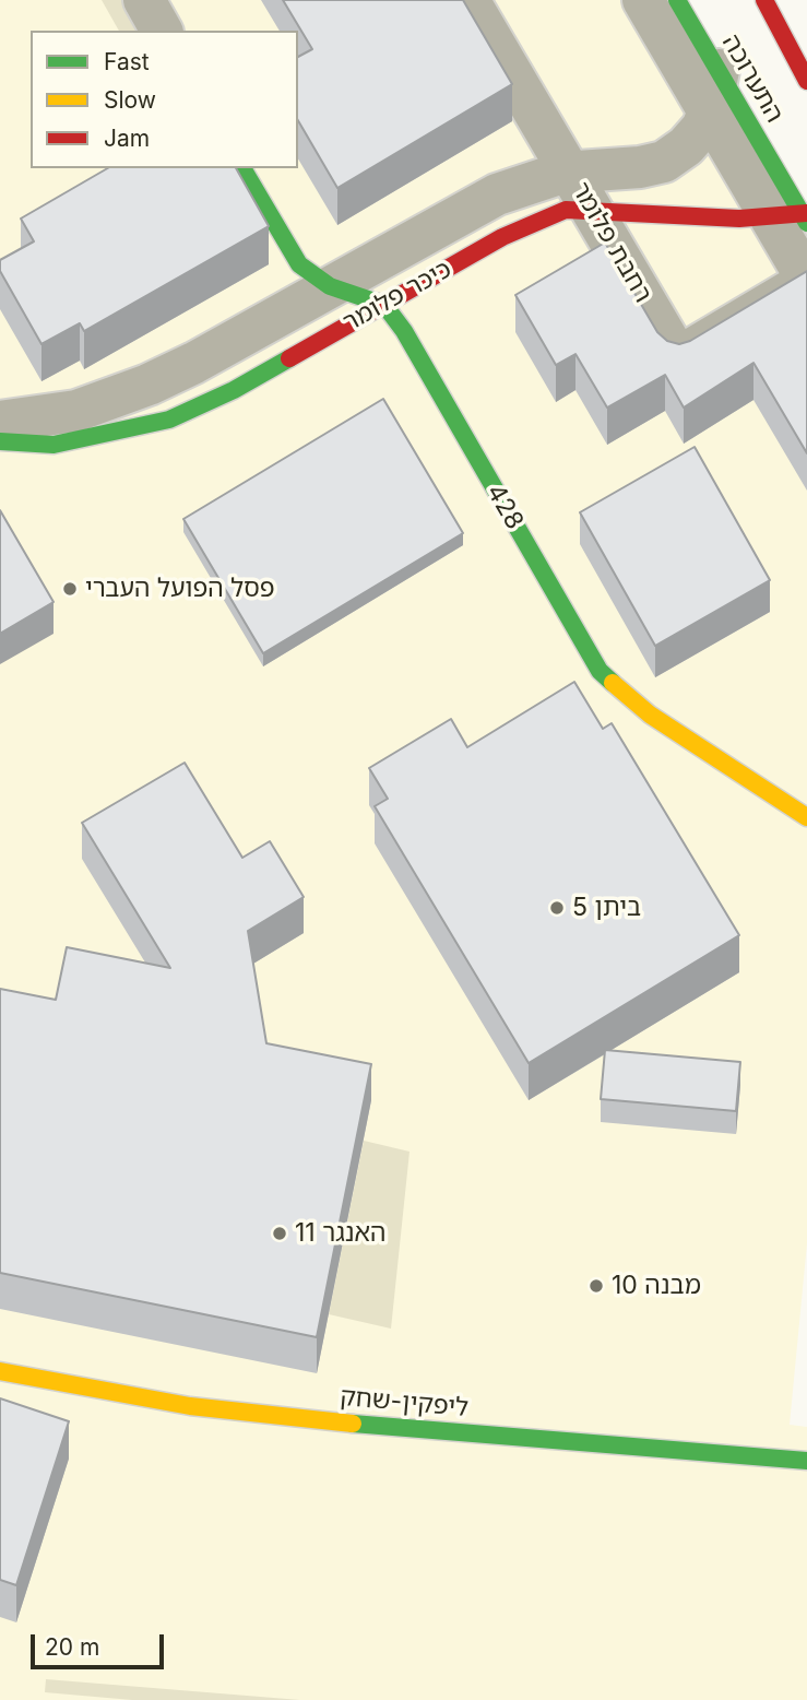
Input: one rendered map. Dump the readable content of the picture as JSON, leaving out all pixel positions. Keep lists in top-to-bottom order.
{
  "streets": {
    "street": [
      "התערוכה",
      "רחבת פלומר",
      "כיכר פלומר",
      "428",
      "ליפקין-שחק"
    ]
  },
  "crossings": [
    ["התערוכה", "רחבת פלומר"],
    ["התערוכה", "כיכר פלומר"],
    ["רחבת פלומר", "כיכר פלומר"],
    ["כיכר פלומר", "428"]
  ],
  "places": [
    "פסל הפועל העברי",
    "ביתן 5",
    "האנגר 11",
    "מבנה 10"
  ],
  "legend": ["Fast", "Slow", "Jam"],
  "scale_bar": "20 m"
}
